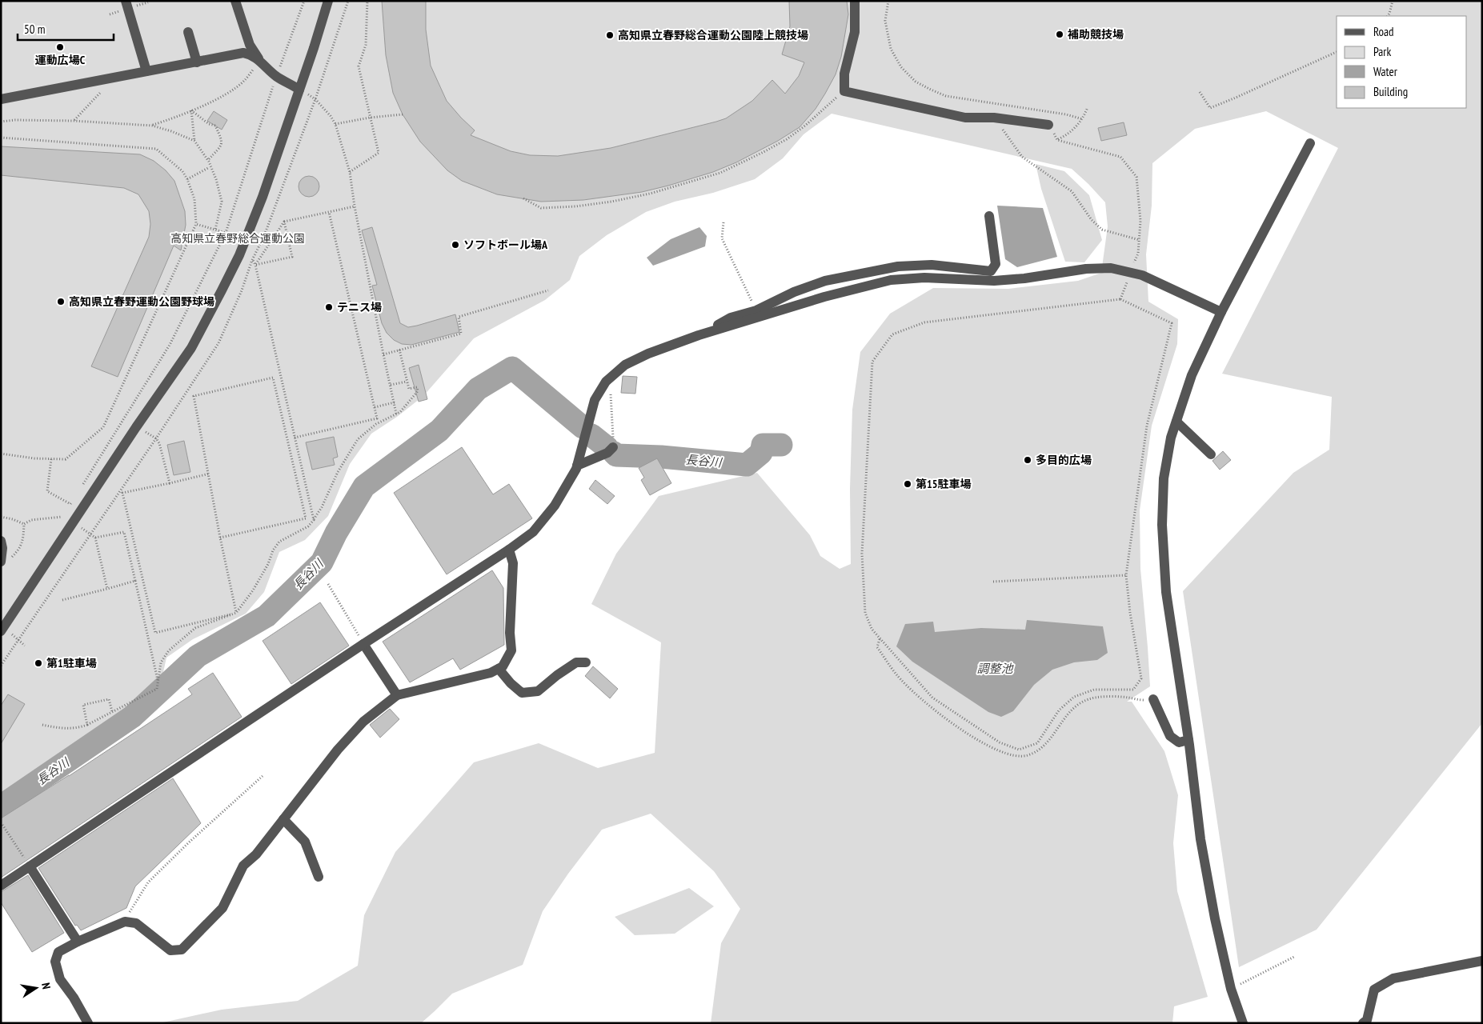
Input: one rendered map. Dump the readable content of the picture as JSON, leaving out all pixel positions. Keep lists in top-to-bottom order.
{
  "water": ["長谷川", "調整池"],
  "parks": ["高知県立春野総合運動公園"],
  "places": [
    "補助競技場",
    "高知県立春野総合運動公園陸上競技場",
    "運動広場C",
    "ソフトボール場A",
    "高知県立春野運動公園野球場",
    "テニス場",
    "多目的広場",
    "第15駐車場",
    "第1駐車場"
  ],
  "legend": [
    "Road",
    "Park",
    "Water",
    "Building"
  ],
  "scale_bar": "50 m",
  "north": "right"
}
